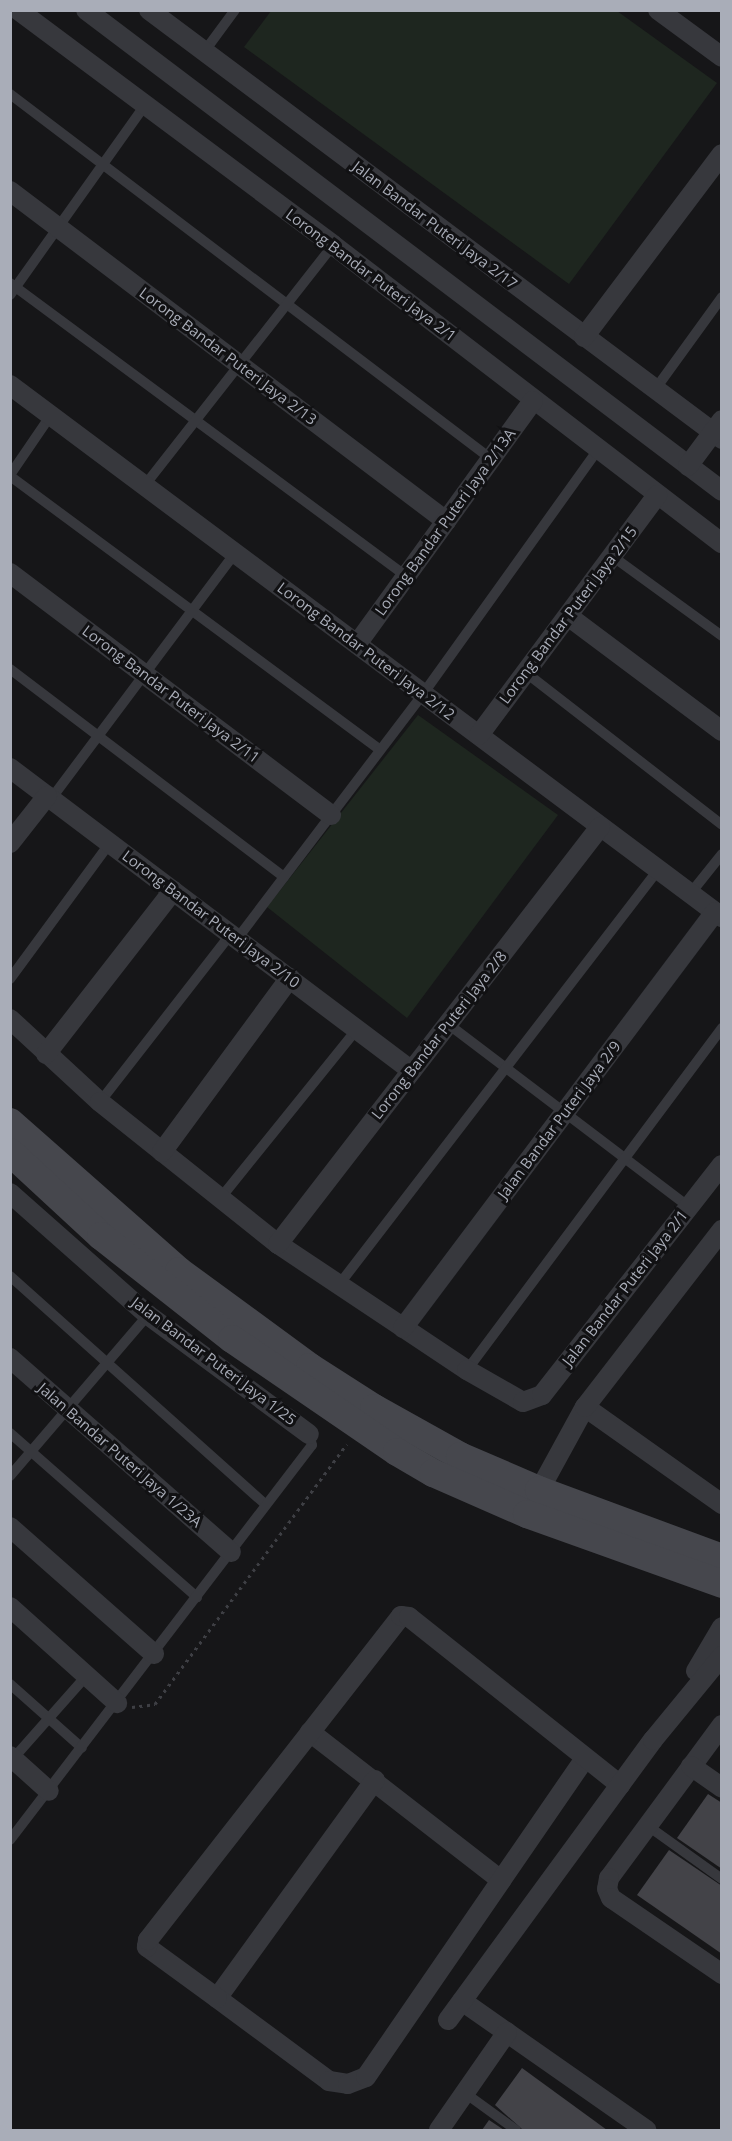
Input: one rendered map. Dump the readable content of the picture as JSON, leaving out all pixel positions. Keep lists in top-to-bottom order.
{
  "streets": {
    "street": [
      "Jalan Bandar Puteri Jaya 2/17",
      "Lorong Bandar Puteri Jaya 2/1",
      "Lorong Bandar Puteri Jaya 2/13",
      "Lorong Bandar Puteri Jaya 2/13A",
      "Lorong Bandar Puteri Jaya 2/15",
      "Lorong Bandar Puteri Jaya 2/12",
      "Lorong Bandar Puteri Jaya 2/11",
      "Lorong Bandar Puteri Jaya 2/10",
      "Lorong Bandar Puteri Jaya 2/8",
      "Jalan Bandar Puteri Jaya 2/9",
      "Jalan Bandar Puteri Jaya 2/1",
      "Jalan Bandar Puteri Jaya 1/25",
      "Jalan Bandar Puteri Jaya 1/23A"
    ]
  },
  "crossings": [
    ["Lorong Bandar Puteri Jaya 2/1", "Lorong Bandar Puteri Jaya 2/13A"],
    ["Lorong Bandar Puteri Jaya 2/1", "Lorong Bandar Puteri Jaya 2/15"],
    ["Lorong Bandar Puteri Jaya 2/13", "Lorong Bandar Puteri Jaya 2/13A"],
    ["Lorong Bandar Puteri Jaya 2/13A", "Lorong Bandar Puteri Jaya 2/12"],
    ["Lorong Bandar Puteri Jaya 2/15", "Lorong Bandar Puteri Jaya 2/12"],
    ["Lorong Bandar Puteri Jaya 2/12", "Lorong Bandar Puteri Jaya 2/8"],
    ["Lorong Bandar Puteri Jaya 2/12", "Jalan Bandar Puteri Jaya 2/9"],
    ["Lorong Bandar Puteri Jaya 2/10", "Lorong Bandar Puteri Jaya 2/8"]
  ]
}
